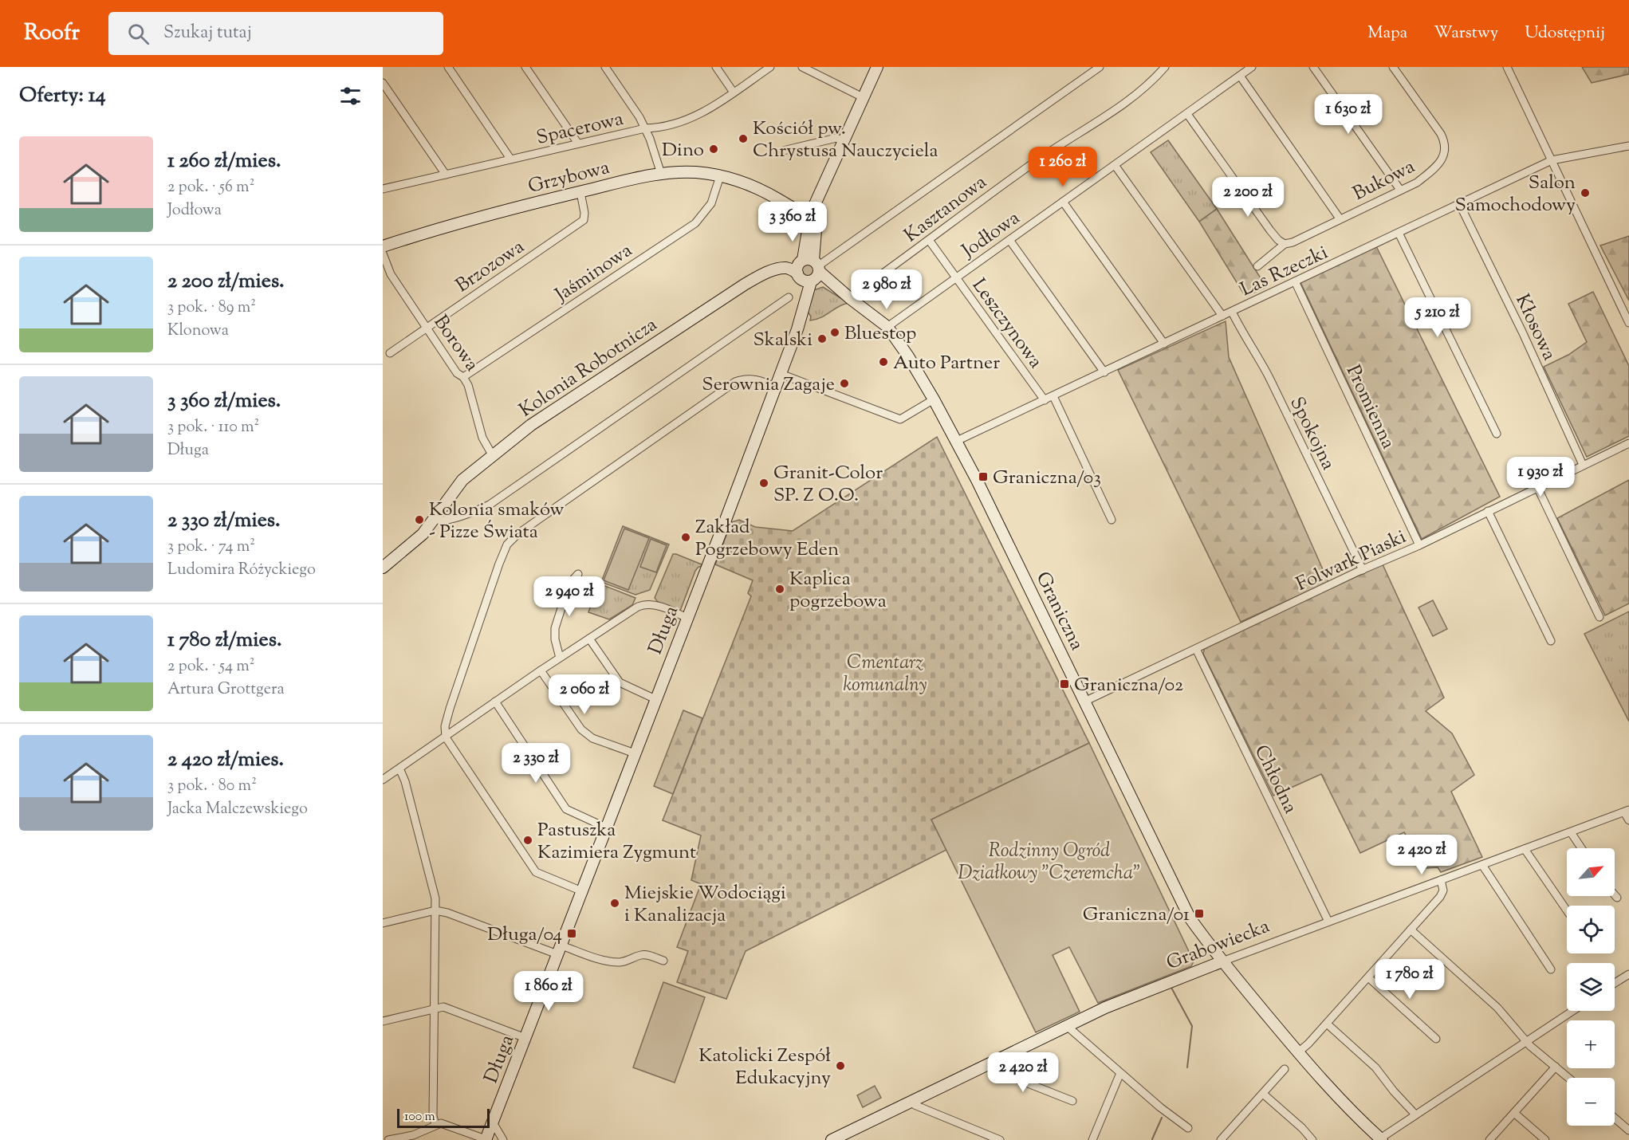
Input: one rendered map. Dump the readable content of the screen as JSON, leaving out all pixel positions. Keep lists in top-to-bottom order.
{
  "streets": {
    "street": [
      "Spacerowa",
      "Grzybowa",
      "Bukowa",
      "Kasztanowa",
      "Jodłowa",
      "Brzozowa",
      "Las Rzeczki",
      "Jaśminowa",
      "Leszczynowa",
      "Kłosowa",
      "Borowa",
      "Kolonia Robotnicza",
      "Promienna",
      "Spokojna",
      "Folwark Piaski",
      "Graniczna",
      "Długa",
      "Chłodna",
      "Grabowiecka"
    ]
  },
  "crossings": [
    ["Grzybowa", "Brzozowa"],
    ["Grzybowa", "Jaśminowa"],
    ["Grzybowa", "Długa"],
    ["Kasztanowa", "Leszczynowa"],
    ["Jodłowa", "Leszczynowa"],
    ["Jodłowa", "Graniczna"],
    ["Brzozowa", "Borowa"],
    ["Las Rzeczki", "Leszczynowa"],
    ["Las Rzeczki", "Kłosowa"],
    ["Las Rzeczki", "Promienna"],
    ["Las Rzeczki", "Spokojna"],
    ["Las Rzeczki", "Graniczna"],
    ["Jaśminowa", "Borowa"],
    ["Kłosowa", "Folwark Piaski"],
    ["Borowa", "Kolonia Robotnicza"],
    ["Kolonia Robotnicza", "Graniczna"],
    ["Kolonia Robotnicza", "Długa"],
    ["Promienna", "Folwark Piaski"],
    ["Spokojna", "Folwark Piaski"],
    ["Folwark Piaski", "Graniczna"],
    ["Folwark Piaski", "Chłodna"],
    ["Graniczna", "Długa"],
    ["Graniczna", "Grabowiecka"],
    ["Chłodna", "Grabowiecka"]
  ],
  "parks": ["Cmentarz komunalny", "Rodzinny Ogród Działkowy \"Czeremcha\""],
  "places": {
    "other": [
      "Kościół pw. Chrystusa Nauczyciela",
      "Dino",
      "Salon Samochodowy",
      "Bluestop",
      "Skalski",
      "Auto Partner",
      "Serownia Zagaje",
      "Granit-Color SP. Z O.O.",
      "Kolonia smaków - Pizze Świata",
      "Zakład Pogrzebowy Eden",
      "Kaplica pogrzebowa",
      "Pastuszka Kazimiera Zygmunt",
      "Miejskie Wodociągi i Kanalizacja",
      "Katolicki Zespół Edukacyjny"
    ],
    "transit": [
      "Graniczna/03",
      "Graniczna/02",
      "Graniczna/01",
      "Długa/04"
    ]
  },
  "scale_bar": "100 m",
  "north": "top right",
  "page": {
    "header": "Roofr",
    "search": "Szukaj tutaj",
    "nav": ["Mapa", "Warstwy", "Udostępnij"],
    "heading": "Oferty: 14",
    "price": [
      "1 630 zł",
      "1 260 zł",
      "2 200 zł",
      "3 360 zł",
      "2 980 zł",
      "5 210 zł",
      "1 930 zł",
      "2 940 zł",
      "2 060 zł",
      "2 330 zł",
      "2 420 zł",
      "1 780 zł",
      "1 860 zł",
      "2 420 zł"
    ],
    "list": [
      {
        "name": "1 260 zł/mies.",
        "note": "2 pok. · 56 m² · Jodłowa"
      },
      {
        "name": "2 200 zł/mies.",
        "note": "3 pok. · 89 m² · Klonowa"
      },
      {
        "name": "3 360 zł/mies.",
        "note": "3 pok. · 110 m² · Długa"
      },
      {
        "name": "2 330 zł/mies.",
        "note": "3 pok. · 74 m² · Ludomira Różyckiego"
      },
      {
        "name": "1 780 zł/mies.",
        "note": "2 pok. · 54 m² · Artura Grottgera"
      },
      {
        "name": "2 420 zł/mies.",
        "note": "3 pok. · 80 m² · Jacka Malczewskiego"
      }
    ],
    "map_buttons": ["+", "−"],
    "scale": "100 m"
  }
}
